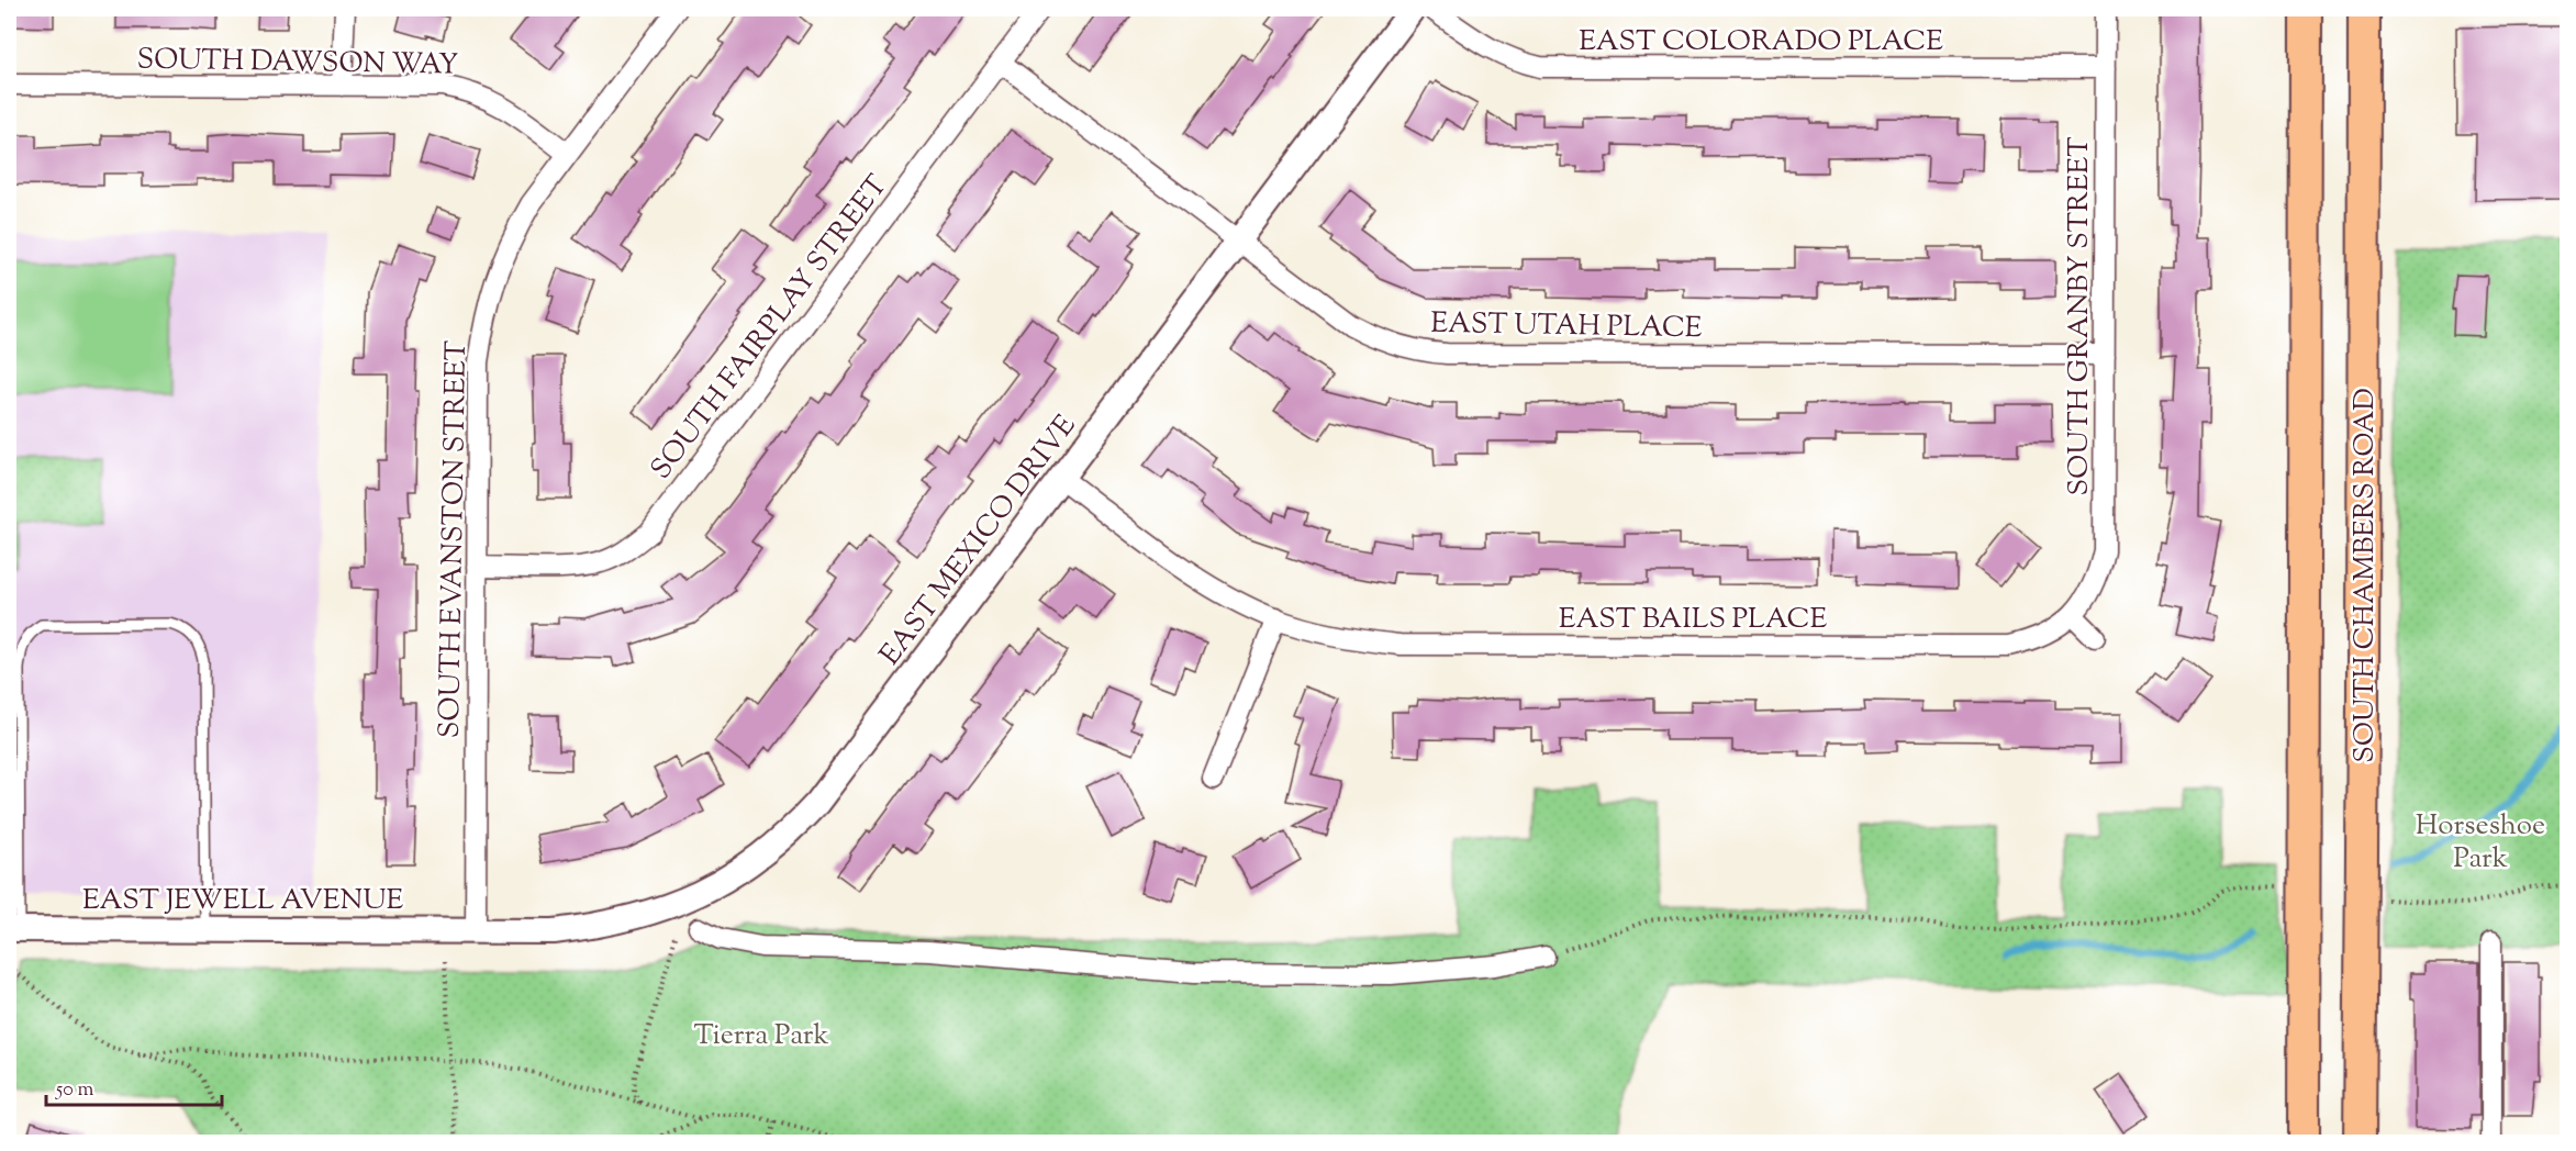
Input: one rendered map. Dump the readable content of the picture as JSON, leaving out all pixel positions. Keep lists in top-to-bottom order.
{
  "streets": {
    "main road": ["SOUTH CHAMBERS ROAD"],
    "street": [
      "EAST COLORADO PLACE",
      "SOUTH DAWSON WAY",
      "SOUTH GRANBY STREET",
      "EAST UTAH PLACE",
      "SOUTH FAIRPLAY STREET",
      "SOUTH EVANSTON STREET",
      "EAST MEXICO DRIVE",
      "EAST BAILS PLACE",
      "EAST JEWELL AVENUE"
    ]
  },
  "crossings": [
    ["EAST COLORADO PLACE", "SOUTH GRANBY STREET"],
    ["SOUTH DAWSON WAY", "SOUTH EVANSTON STREET"],
    ["SOUTH GRANBY STREET", "EAST UTAH PLACE"],
    ["SOUTH GRANBY STREET", "EAST BAILS PLACE"],
    ["EAST UTAH PLACE", "SOUTH FAIRPLAY STREET"],
    ["EAST UTAH PLACE", "EAST MEXICO DRIVE"],
    ["SOUTH FAIRPLAY STREET", "SOUTH EVANSTON STREET"],
    ["SOUTH EVANSTON STREET", "EAST MEXICO DRIVE"],
    ["SOUTH EVANSTON STREET", "EAST JEWELL AVENUE"],
    ["EAST MEXICO DRIVE", "EAST BAILS PLACE"],
    ["EAST MEXICO DRIVE", "EAST JEWELL AVENUE"]
  ],
  "parks": ["Horseshoe Park", "Tierra Park"],
  "scale_bar": "50 m"
}
